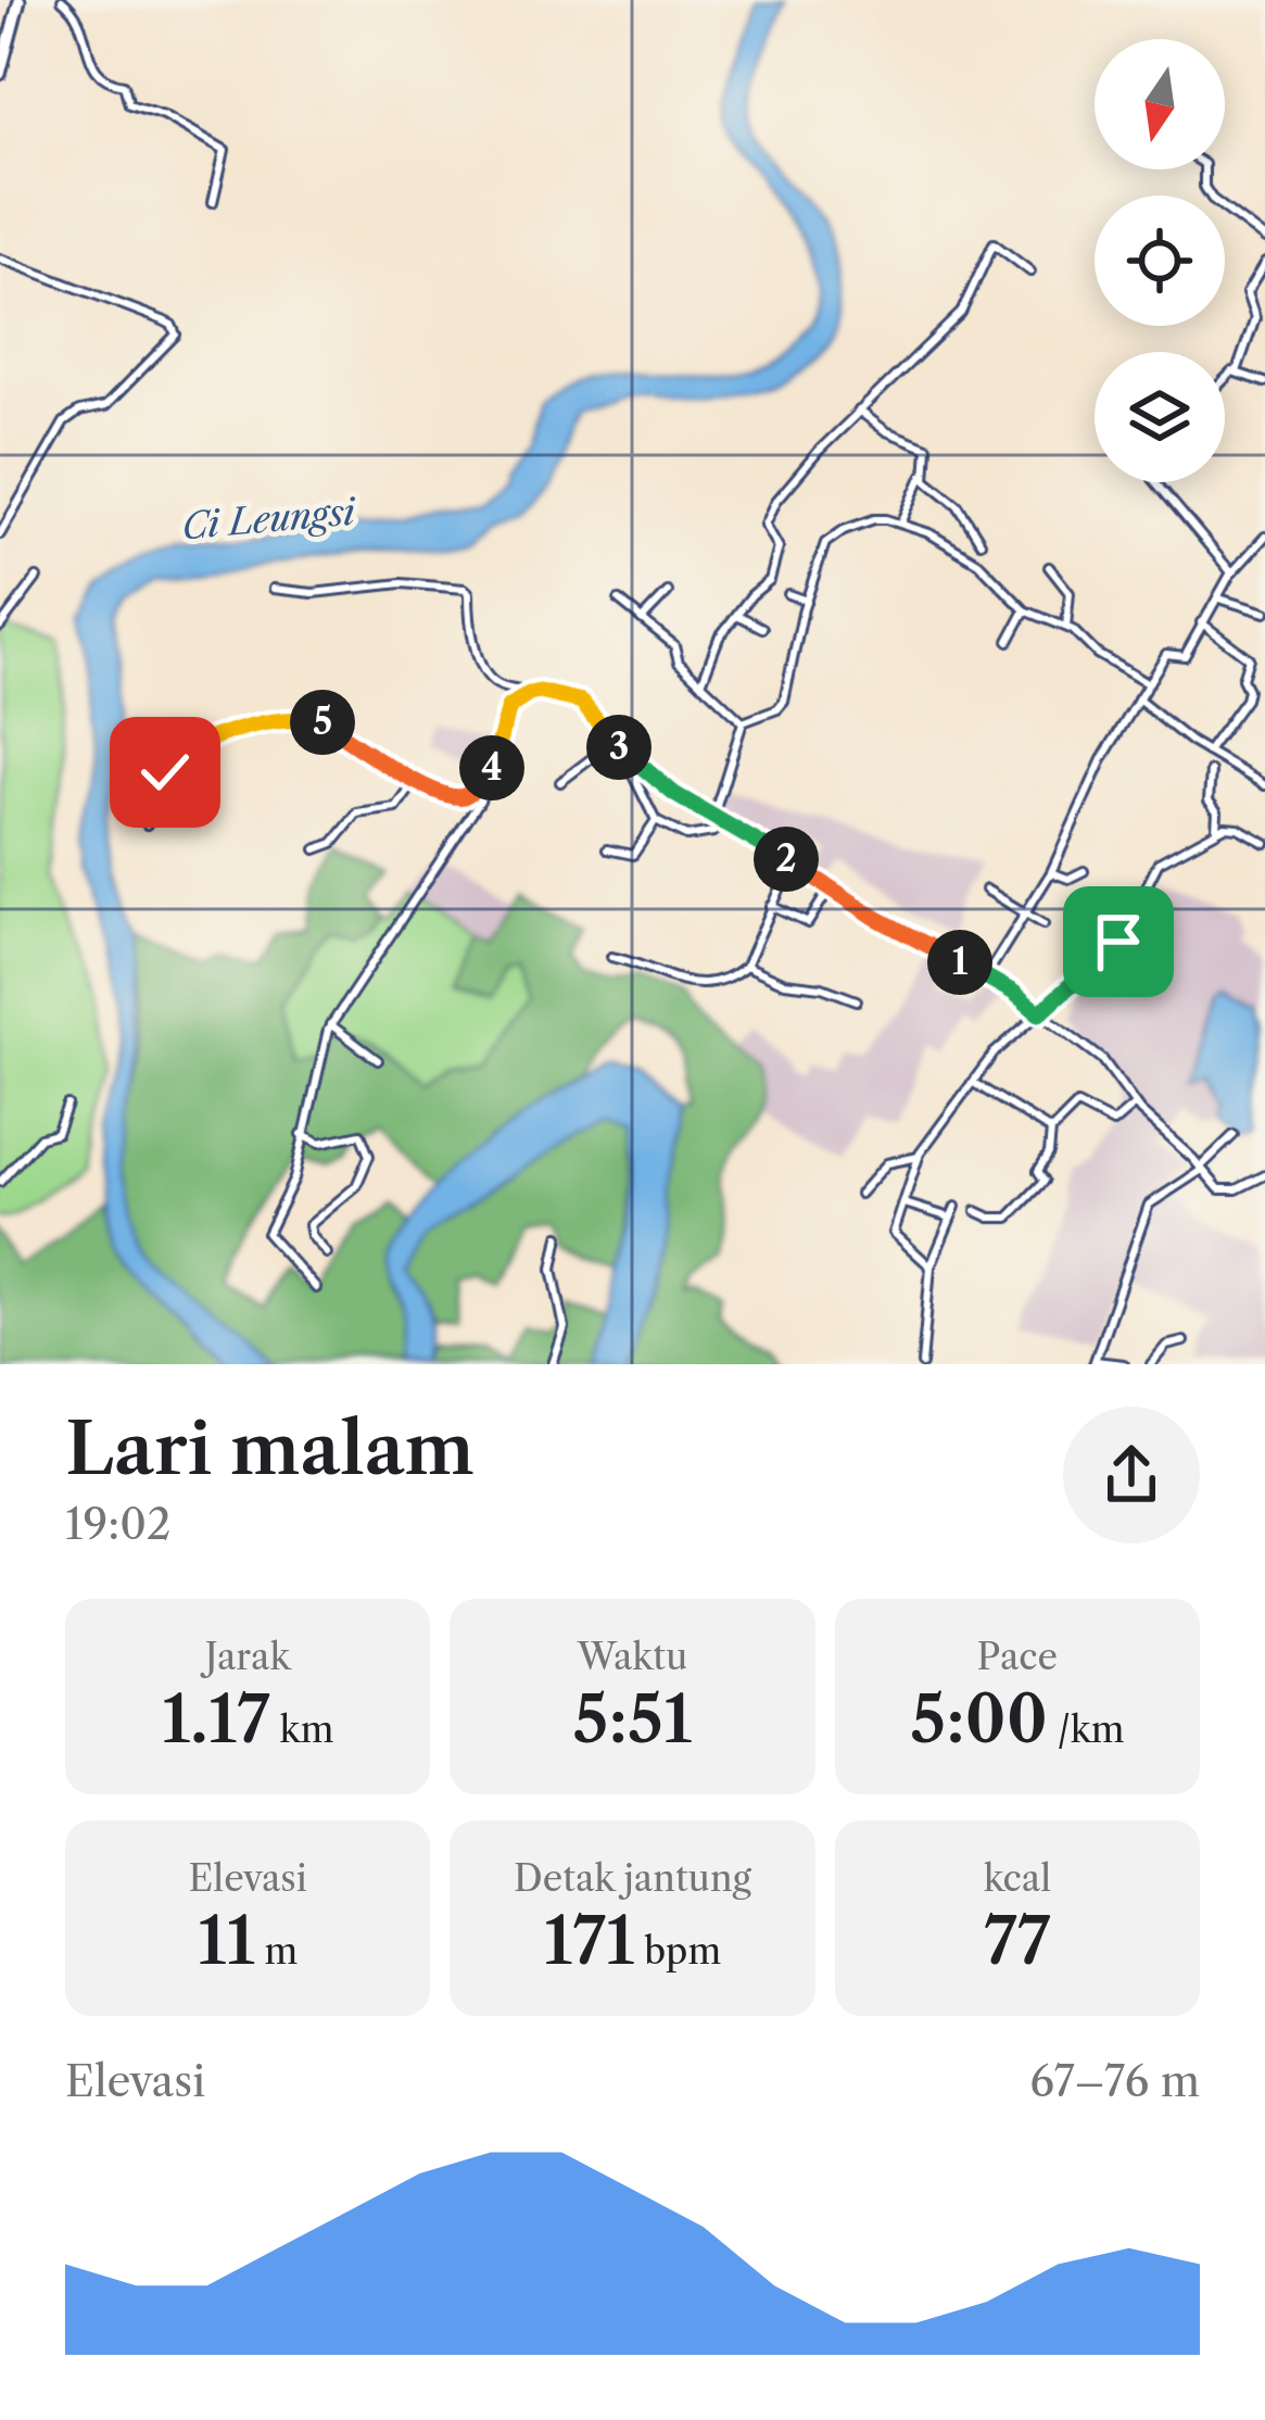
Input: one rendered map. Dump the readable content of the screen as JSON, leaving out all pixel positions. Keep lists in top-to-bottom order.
{
  "water": ["Ci Leungsi"],
  "north": "bottom",
  "page": {
    "pins": [
      "5",
      "3",
      "4",
      "2",
      "1"
    ],
    "heading": ["Lari malam", "19:02"],
    "stats": [
      ["Jarak", "1.17 km"],
      ["Waktu", "5:51"],
      ["Pace", "5:00 /km"],
      ["Elevasi", "11 m"],
      ["Detak jantung", "171 bpm"],
      ["kcal", "77"]
    ],
    "chart": ["Elevasi", "67–76 m"]
  }
}
